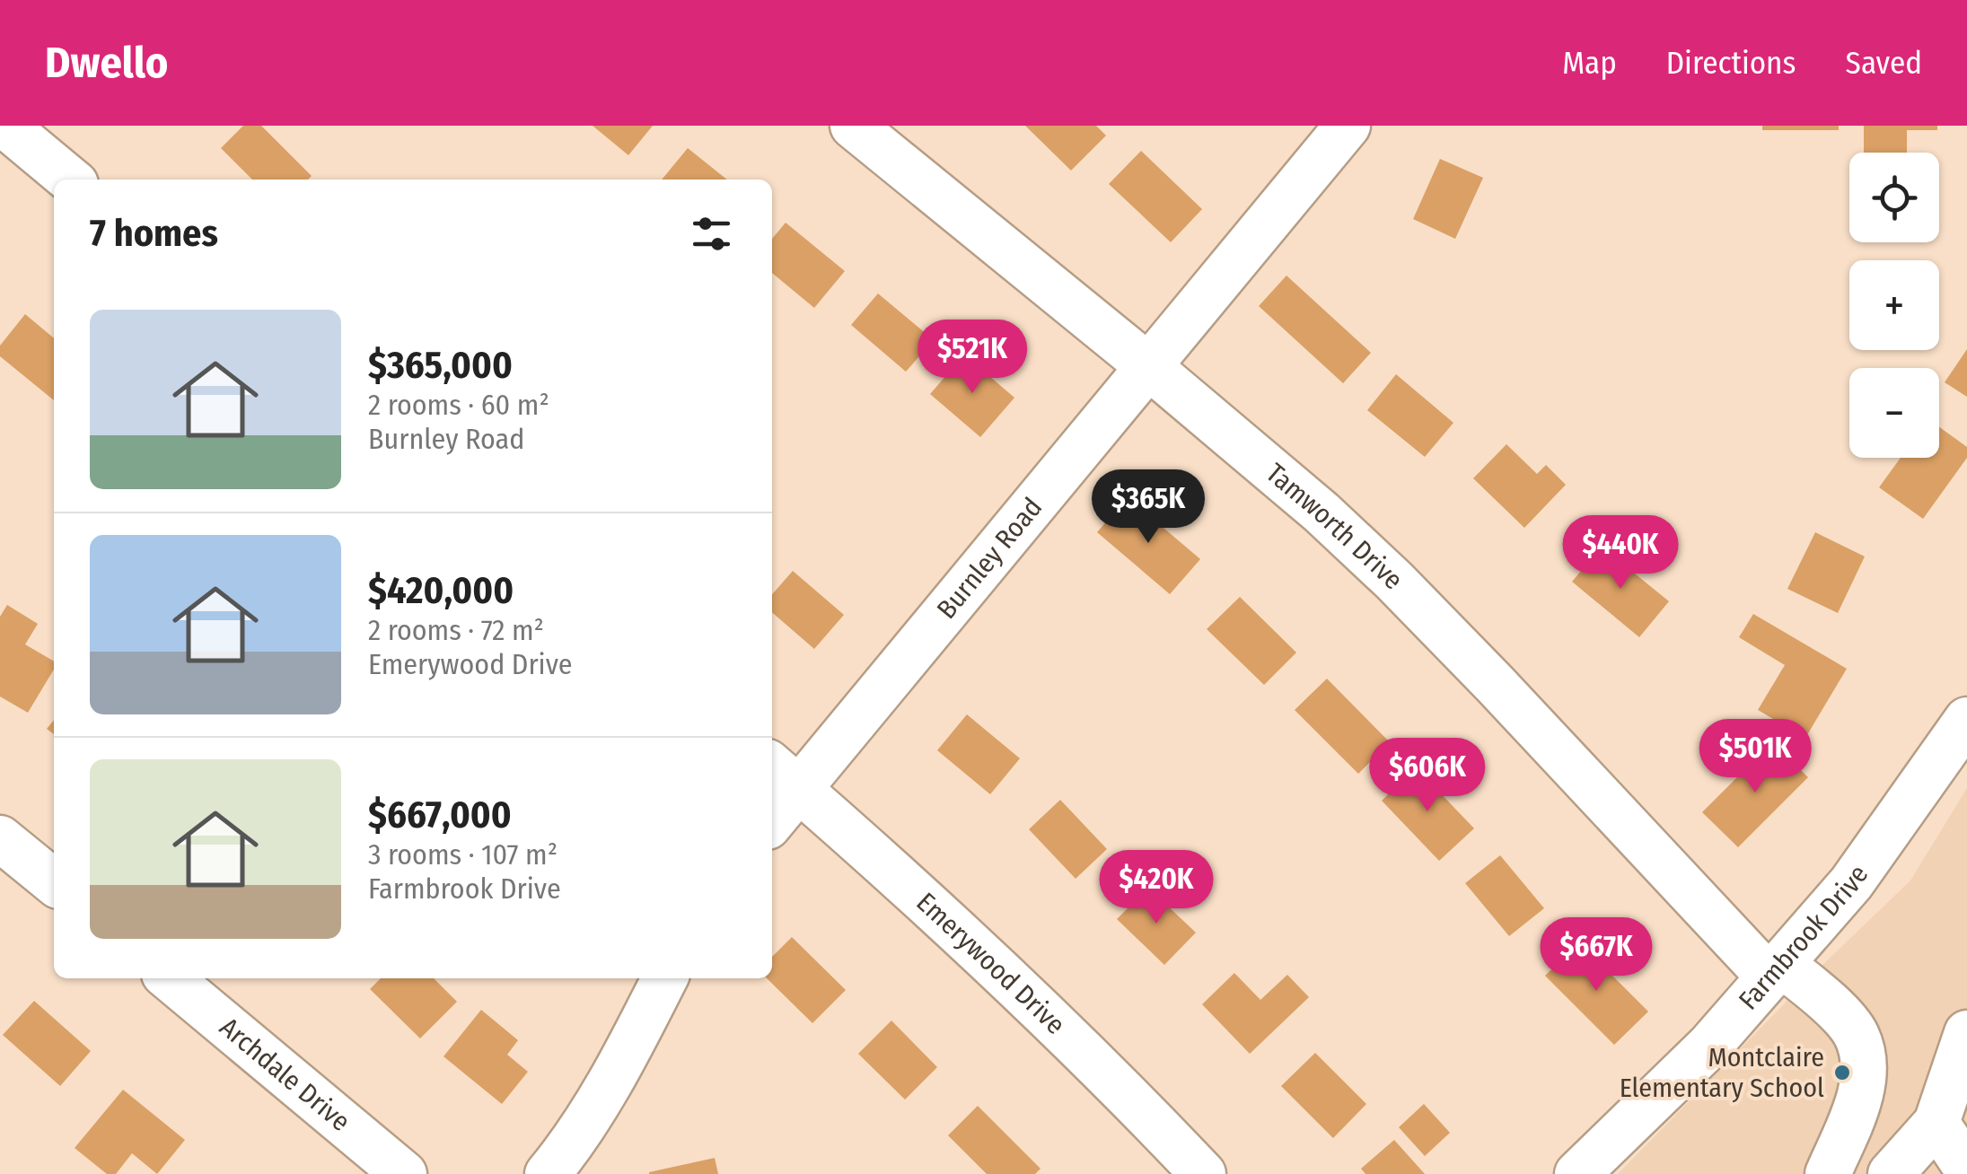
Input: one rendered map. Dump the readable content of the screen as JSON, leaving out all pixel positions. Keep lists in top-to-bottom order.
{
  "streets": {
    "street": [
      "Tamworth Drive",
      "Burnley Road",
      "Farmbrook Drive",
      "Emerywood Drive",
      "Archdale Drive"
    ]
  },
  "crossings": [
    ["Tamworth Drive", "Burnley Road"],
    ["Tamworth Drive", "Farmbrook Drive"],
    ["Burnley Road", "Emerywood Drive"]
  ],
  "places": ["Montclaire Elementary School"],
  "page": {
    "header": "Dwello",
    "nav": ["Map", "Directions", "Saved"],
    "map_buttons": ["+", "−"],
    "heading": "7 homes",
    "list": [
      {
        "name": "$365,000",
        "note": "2 rooms · 60 m² · Burnley Road"
      },
      {
        "name": "$420,000",
        "note": "2 rooms · 72 m² · Emerywood Drive"
      },
      {
        "name": "$667,000",
        "note": "3 rooms · 107 m² · Farmbrook Drive"
      }
    ],
    "price": [
      "$521K",
      "$365K",
      "$440K",
      "$501K",
      "$606K",
      "$420K",
      "$667K"
    ]
  }
}
